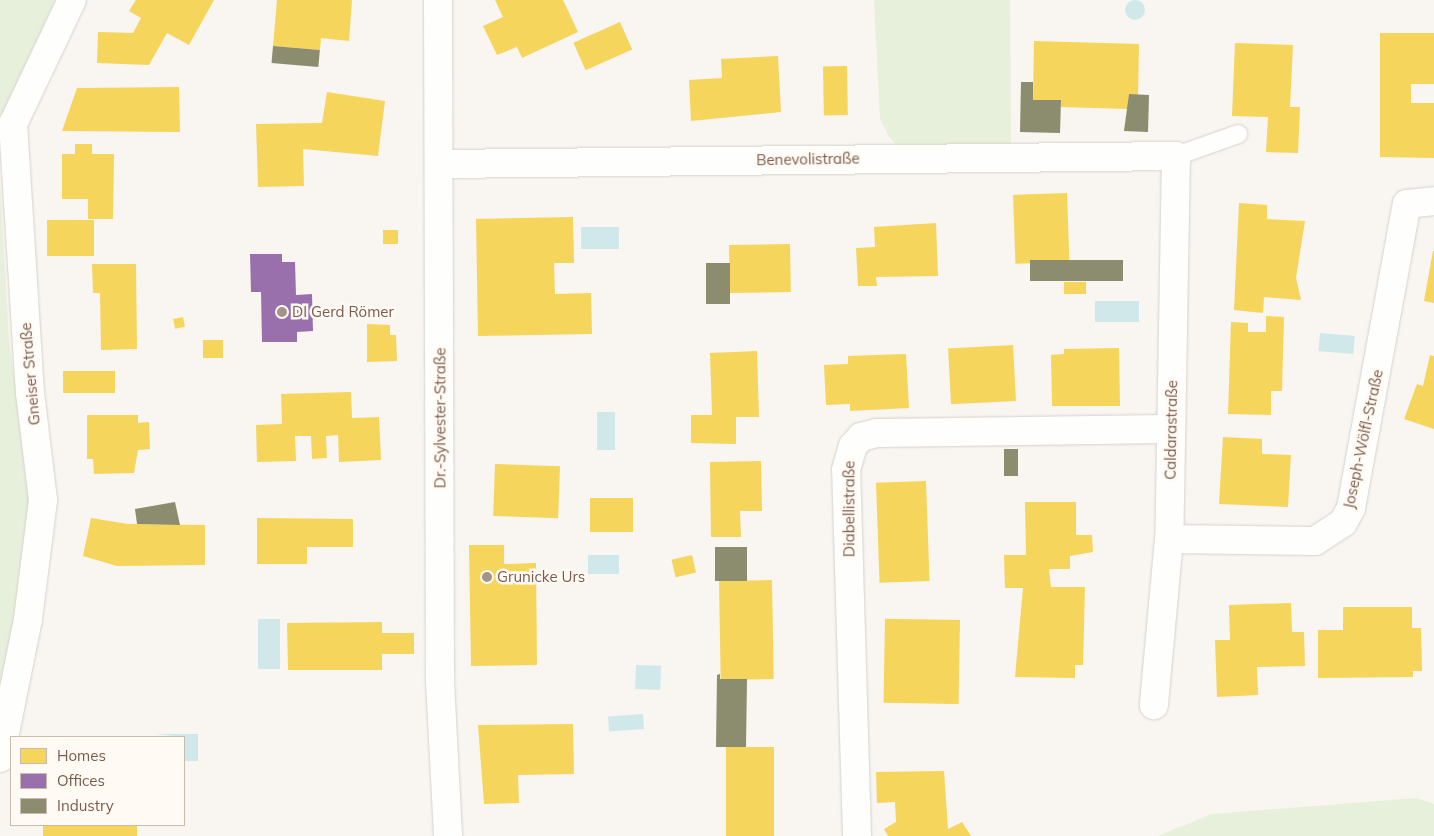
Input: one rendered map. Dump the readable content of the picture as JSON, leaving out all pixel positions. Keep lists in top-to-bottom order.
{
  "streets": {
    "street": [
      "Benevolistraße",
      "Gneiser Straße",
      "Dr.-Sylvester-Straße",
      "Caldarastraße",
      "Joseph-Wölfl-Straße",
      "Diabellistraße"
    ]
  },
  "crossings": [
    ["Benevolistraße", "Dr.-Sylvester-Straße"],
    ["Benevolistraße", "Caldarastraße"],
    ["Caldarastraße", "Joseph-Wölfl-Straße"],
    ["Caldarastraße", "Diabellistraße"]
  ],
  "places": ["DI Gerd Römer", "Grunicke Urs"],
  "legend": ["Homes", "Offices", "Industry"]
}
